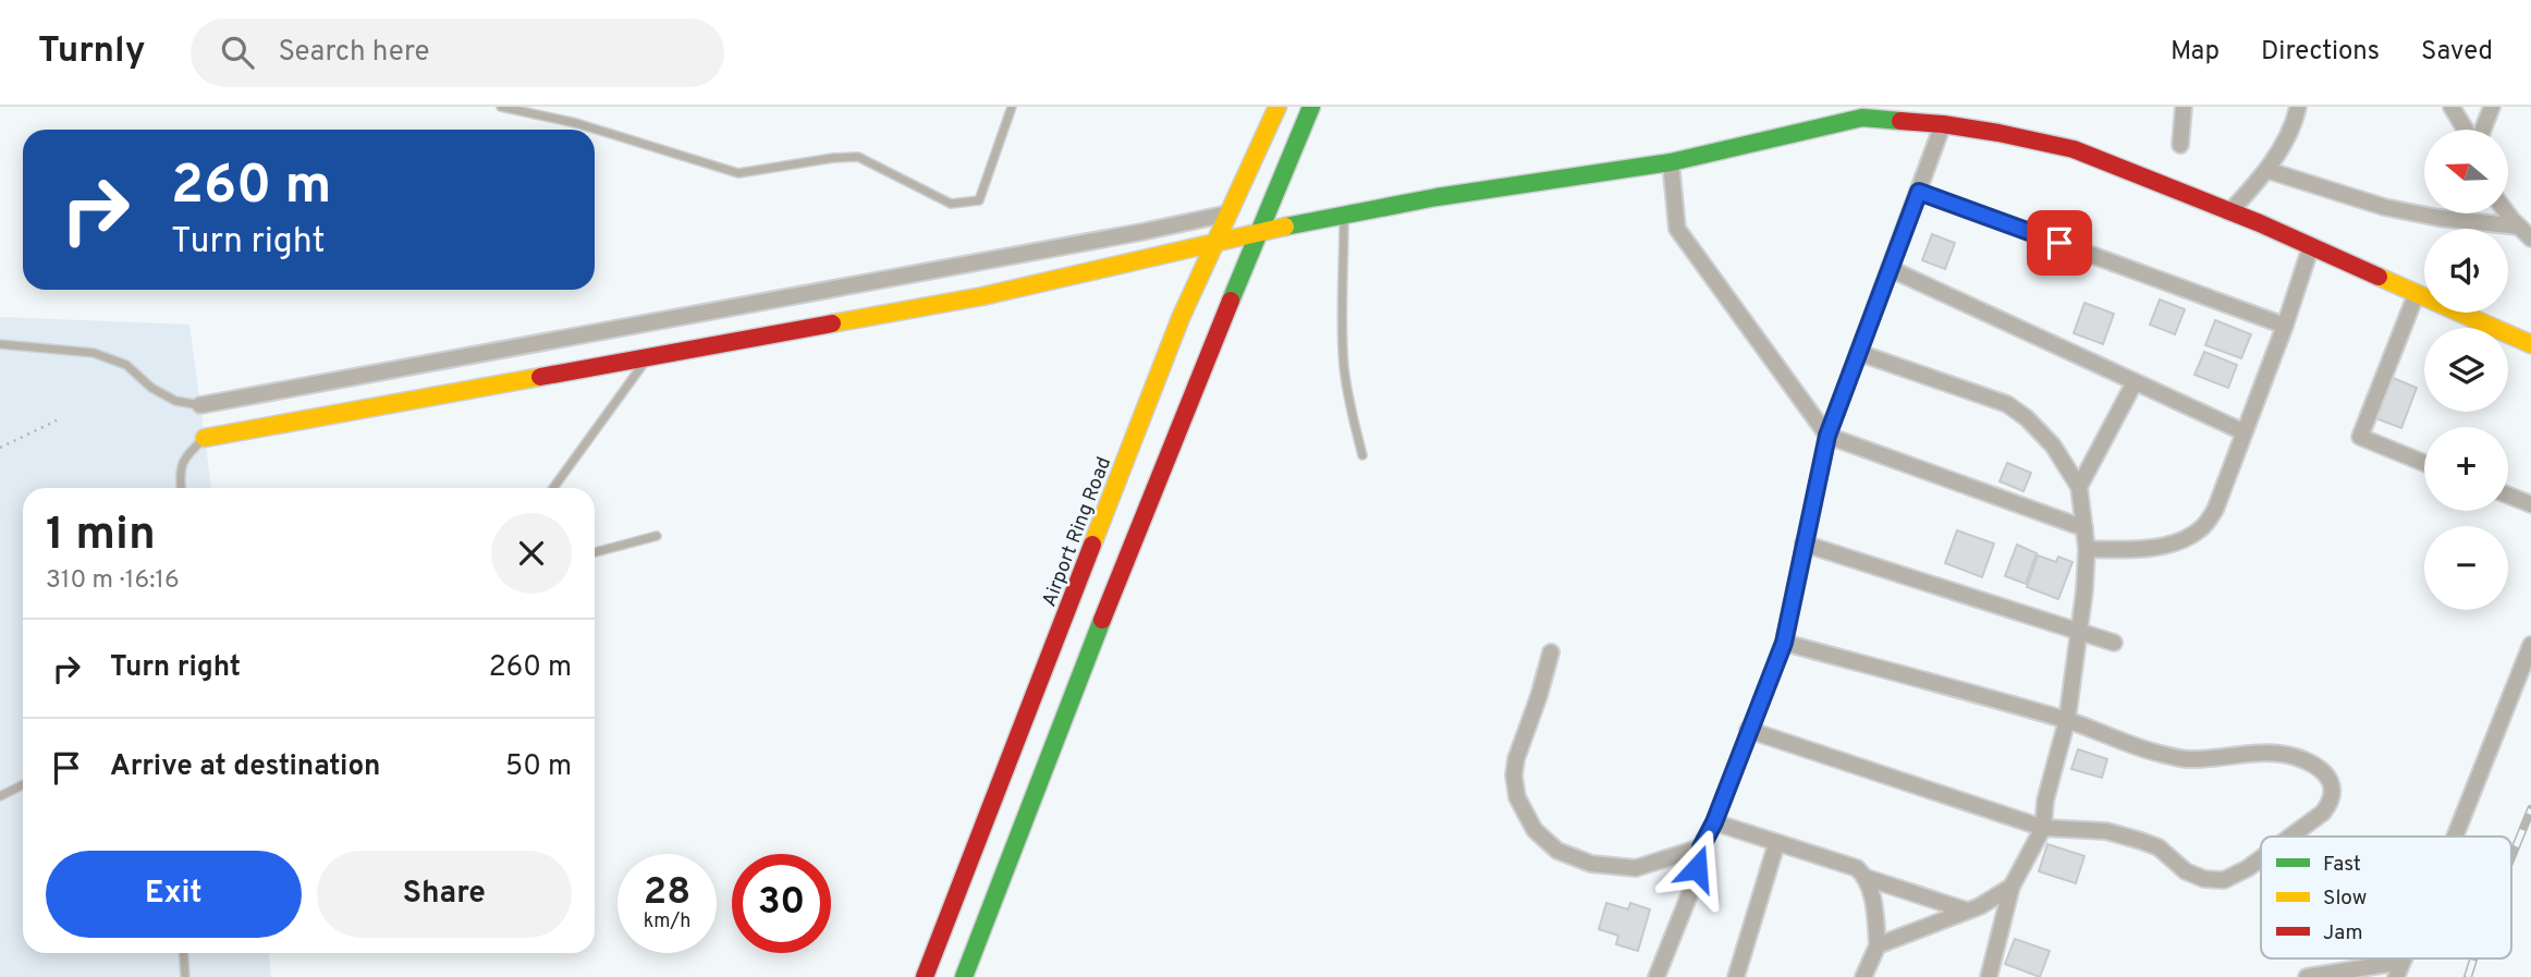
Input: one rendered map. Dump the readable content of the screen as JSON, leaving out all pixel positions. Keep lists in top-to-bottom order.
{
  "streets": {
    "street": ["Airport Ring Road"]
  },
  "legend": ["Fast", "Slow", "Jam"],
  "north": "left",
  "page": {
    "header": "Turnly",
    "search": "Search here",
    "nav": ["Map", "Directions", "Saved"],
    "map_buttons": ["+", "−"],
    "turn": ["260 m", "Turn right"],
    "heading": ["1 min", "310 m · 16:16"],
    "list": [
      {
        "name": "Turn right",
        "value": "260 m"
      },
      {
        "name": "Arrive at destination",
        "value": "50 m"
      }
    ],
    "buttons": ["Exit", "Share"],
    "speed": "28 km/h",
    "limit": "30"
  }
}
